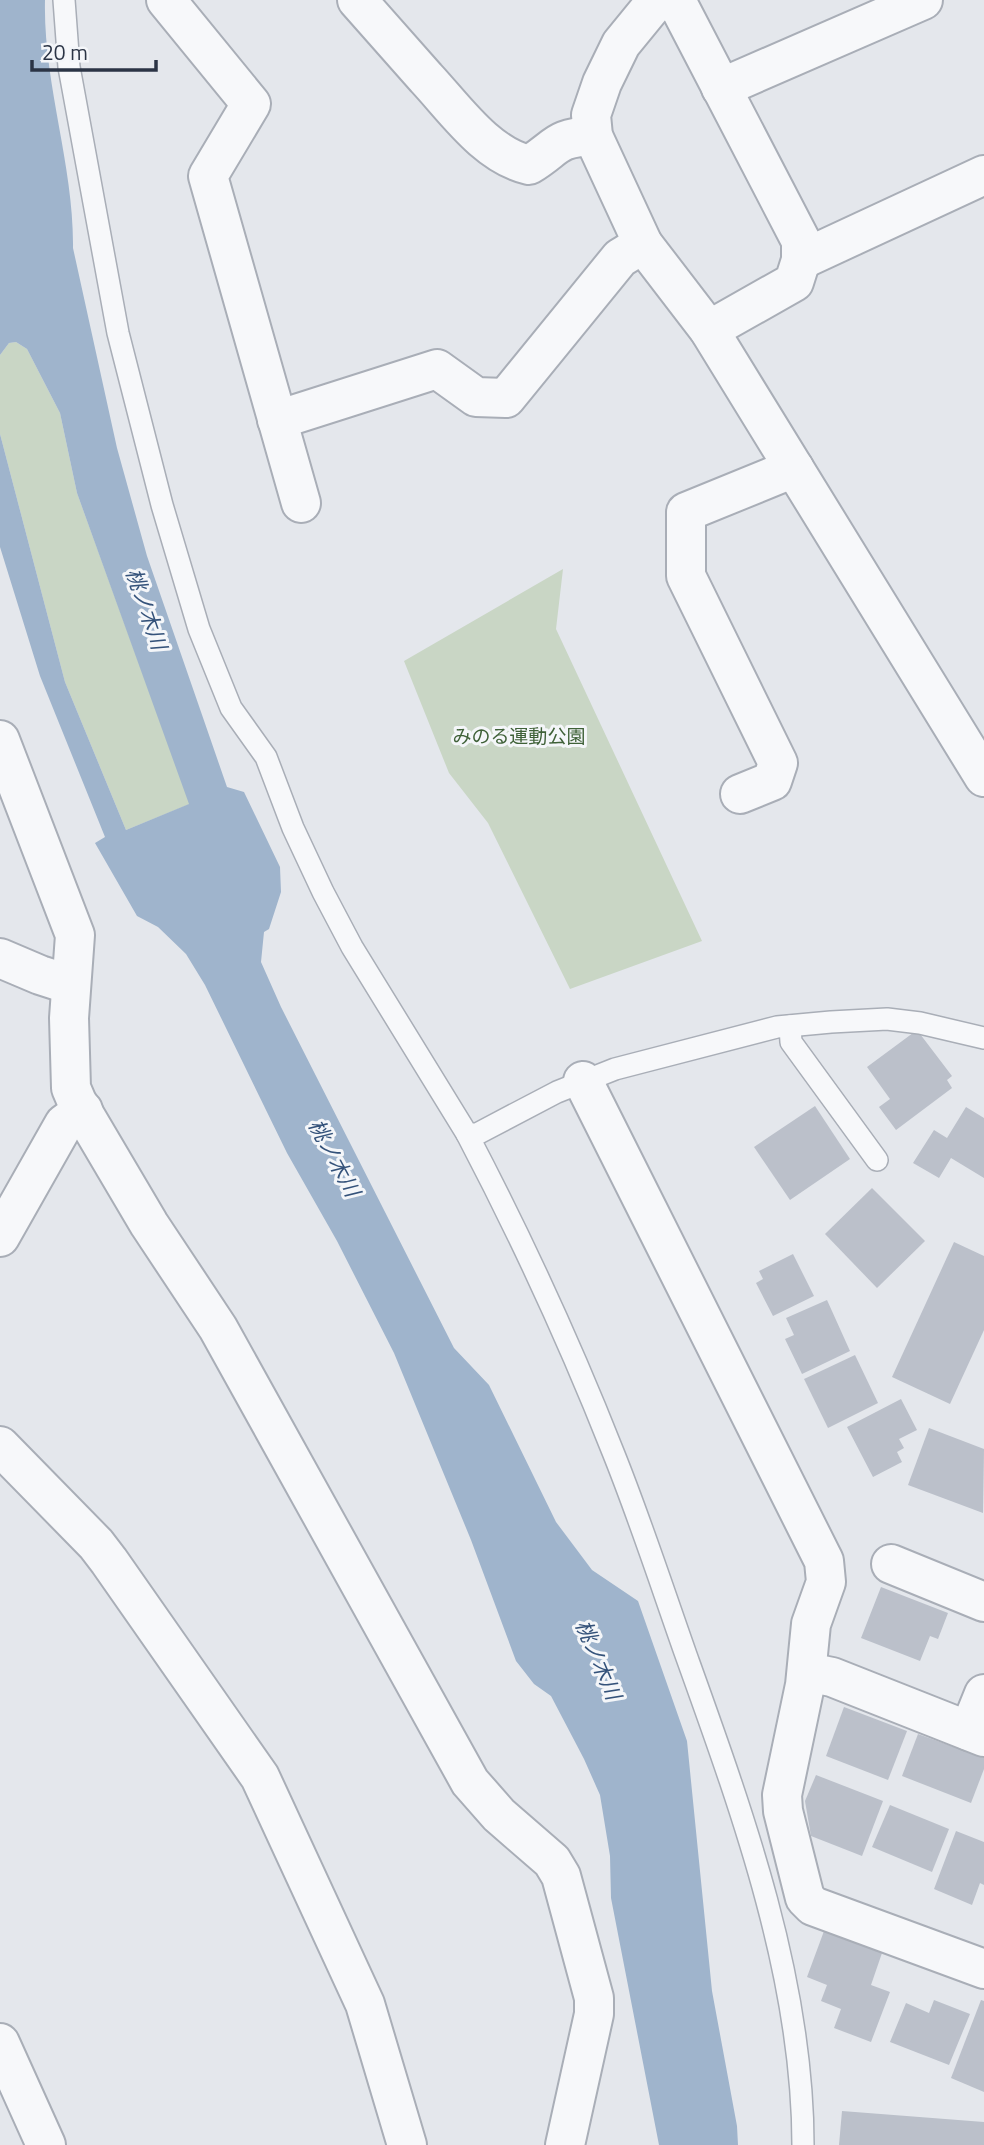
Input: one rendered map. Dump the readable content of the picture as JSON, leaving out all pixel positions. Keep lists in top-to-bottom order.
{
  "water": ["桃ノ木川"],
  "parks": ["みのる運動公園"],
  "scale_bar": "20 m"
}
